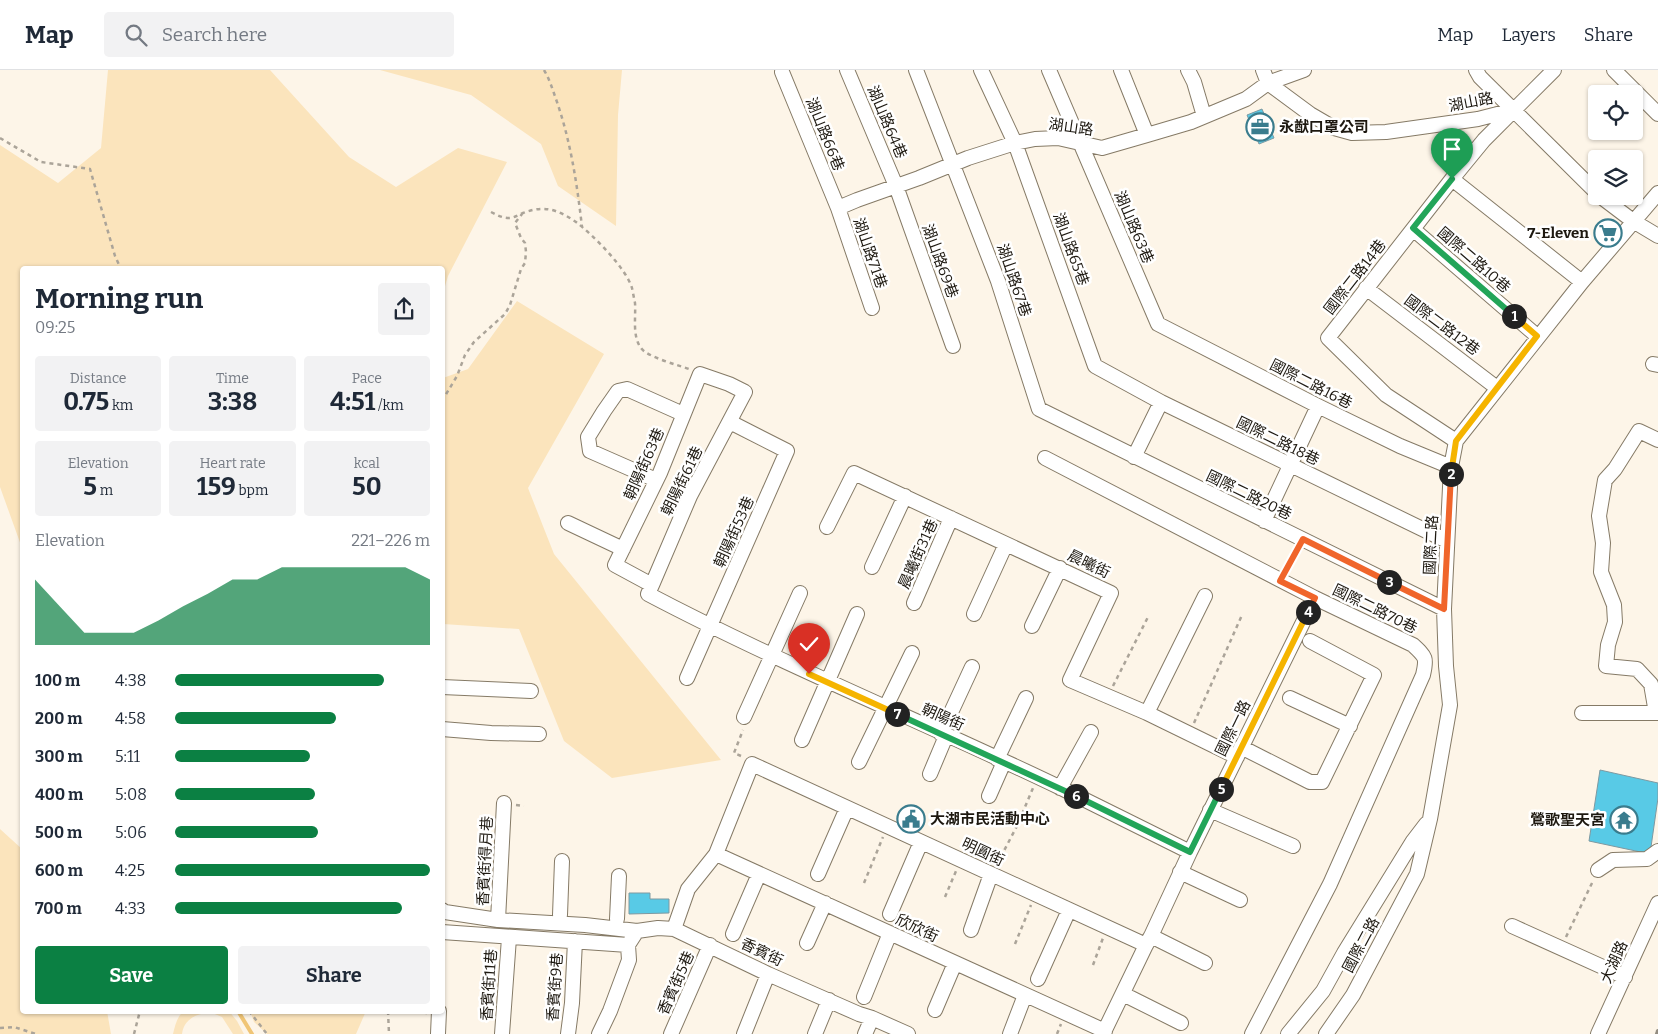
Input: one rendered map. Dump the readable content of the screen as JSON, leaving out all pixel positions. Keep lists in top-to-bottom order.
{
  "streets": {
    "street": [
      "湖山路",
      "湖山路64巷",
      "湖山路66巷",
      "湖山路63巷",
      "湖山路65巷",
      "湖山路71巷",
      "國際二路10巷",
      "湖山路69巷",
      "國際二路14巷",
      "湖山路67巷",
      "國際二路12巷",
      "國際二路16巷",
      "國際二路18巷",
      "朝陽街63巷",
      "朝陽街61巷",
      "國際二路20巷",
      "朝陽街53巷",
      "國際二路",
      "晨曦街31巷",
      "晨曦街",
      "國際二路70巷",
      "朝陽街",
      "國際一路",
      "明圓街",
      "香賓街得月巷",
      "欣欣街",
      "香賓街",
      "大湖路",
      "香賓街5巷",
      "香賓街11巷",
      "香賓街9巷"
    ]
  },
  "crossings": [
    ["湖山路", "湖山路64巷"],
    ["湖山路", "湖山路66巷"],
    ["湖山路", "湖山路63巷"],
    ["湖山路", "湖山路65巷"],
    ["湖山路", "湖山路71巷"],
    ["湖山路", "湖山路69巷"],
    ["湖山路", "國際二路14巷"],
    ["湖山路", "湖山路67巷"],
    ["湖山路64巷", "湖山路69巷"],
    ["湖山路66巷", "湖山路71巷"],
    ["湖山路63巷", "國際二路16巷"],
    ["湖山路65巷", "國際二路18巷"],
    ["國際二路10巷", "國際二路14巷"],
    ["國際二路10巷", "國際二路"],
    ["國際二路14巷", "國際二路12巷"],
    ["國際二路14巷", "國際二路"],
    ["湖山路67巷", "國際二路20巷"],
    ["國際二路12巷", "國際二路"],
    ["國際二路16巷", "國際二路"],
    ["國際二路18巷", "國際二路"],
    ["朝陽街63巷", "朝陽街61巷"],
    ["朝陽街63巷", "朝陽街"],
    ["朝陽街61巷", "朝陽街53巷"],
    ["朝陽街61巷", "朝陽街"],
    ["國際二路20巷", "國際二路"],
    ["朝陽街53巷", "朝陽街"],
    ["晨曦街31巷", "晨曦街"],
    ["晨曦街", "國際一路"],
    ["國際二路70巷", "國際一路"],
    ["朝陽街", "國際一路"],
    ["國際一路", "明圓街"],
    ["國際一路", "欣欣街"],
    ["香賓街得月巷", "香賓街"],
    ["香賓街", "香賓街5巷"]
  ],
  "places": {
    "office": ["永猷口罩公司"],
    "supermarket": ["7-Eleven"],
    "public building": ["大湖市民活動中心"],
    "temple": ["鶯歌聖天宮"]
  },
  "page": {
    "header": "Map",
    "search": "Search here",
    "nav": ["Map", "Layers", "Share"],
    "heading": ["Morning run", "09:25"],
    "pins": [
      "1",
      "2",
      "3",
      "4",
      "7",
      "5",
      "6"
    ],
    "stats": [
      ["Distance", "0.75 km"],
      ["Time", "3:38"],
      ["Pace", "4:51 /km"],
      ["Elevation", "5 m"],
      ["Heart rate", "159 bpm"],
      ["kcal", "50"]
    ],
    "chart": ["Elevation", "221–226 m"],
    "list": [
      {
        "name": "100 m",
        "note": "4:38"
      },
      {
        "name": "200 m",
        "note": "4:58"
      },
      {
        "name": "300 m",
        "note": "5:11"
      },
      {
        "name": "400 m",
        "note": "5:08"
      },
      {
        "name": "500 m",
        "note": "5:06"
      },
      {
        "name": "600 m",
        "note": "4:25"
      },
      {
        "name": "700 m",
        "note": "4:33"
      }
    ],
    "buttons": ["Save", "Share"]
  }
}
